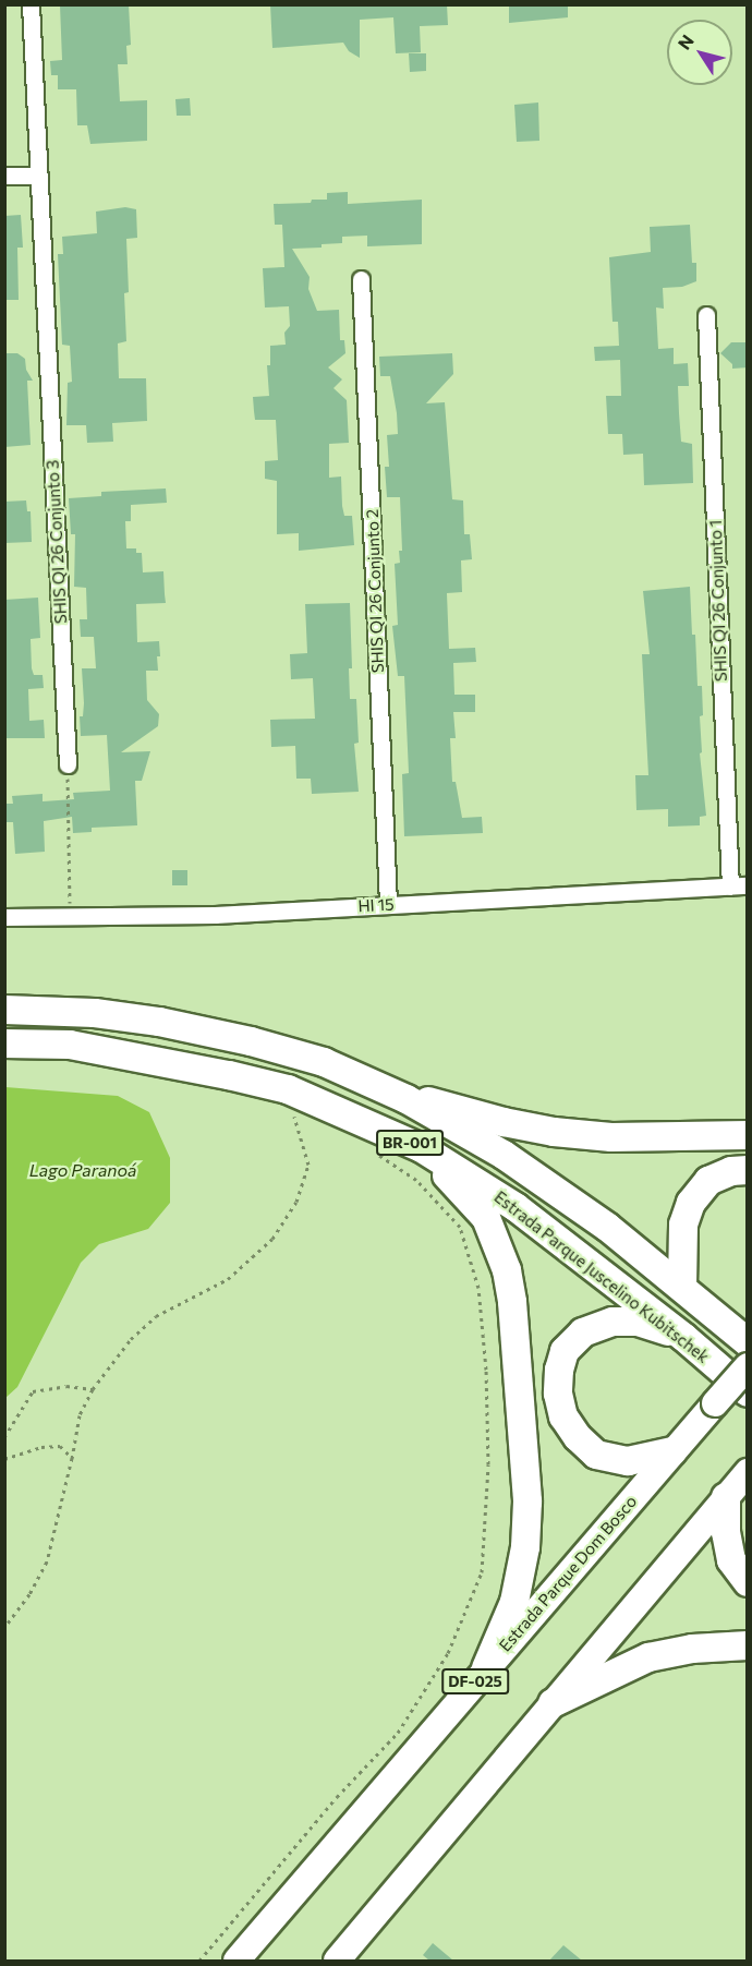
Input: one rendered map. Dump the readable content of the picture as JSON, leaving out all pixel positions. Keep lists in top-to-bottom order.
{
  "streets": {
    "highway": ["BR-001", "Estrada Parque Juscelino Kubitschek"],
    "main road": ["Estrada Parque Dom Bosco", "DF-025"],
    "street": [
      "SHIS QI 26 Conjunto 3",
      "SHIS QI 26 Conjunto 2",
      "SHIS QI 26 Conjunto 1",
      "HI 15"
    ]
  },
  "crossings": [
    ["SHIS QI 26 Conjunto 2", "HI 15"],
    ["SHIS QI 26 Conjunto 1", "HI 15"]
  ],
  "water": ["Lago Paranoá"],
  "north": "top left"
}
